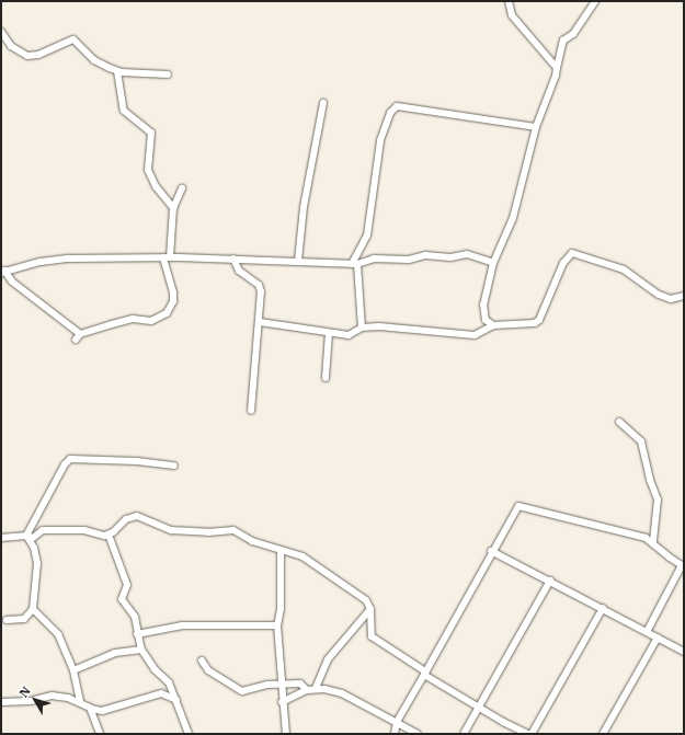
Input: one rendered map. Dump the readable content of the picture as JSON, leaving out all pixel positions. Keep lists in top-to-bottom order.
{
  "north": "top left"
}
